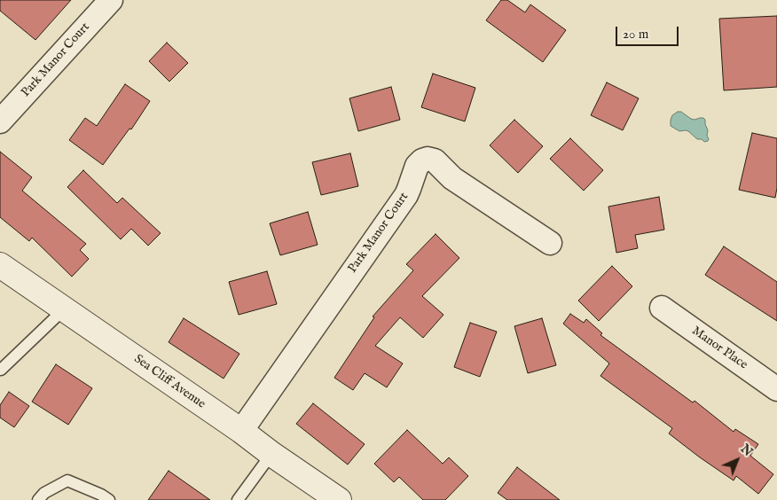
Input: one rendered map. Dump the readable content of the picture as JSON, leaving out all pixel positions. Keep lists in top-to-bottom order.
{
  "streets": {
    "street": ["Park Manor Court", "Manor Place", "Sea Cliff Avenue"]
  },
  "crossings": [
    ["Park Manor Court", "Sea Cliff Avenue"]
  ],
  "scale_bar": "20 m",
  "north": "top right"
}
